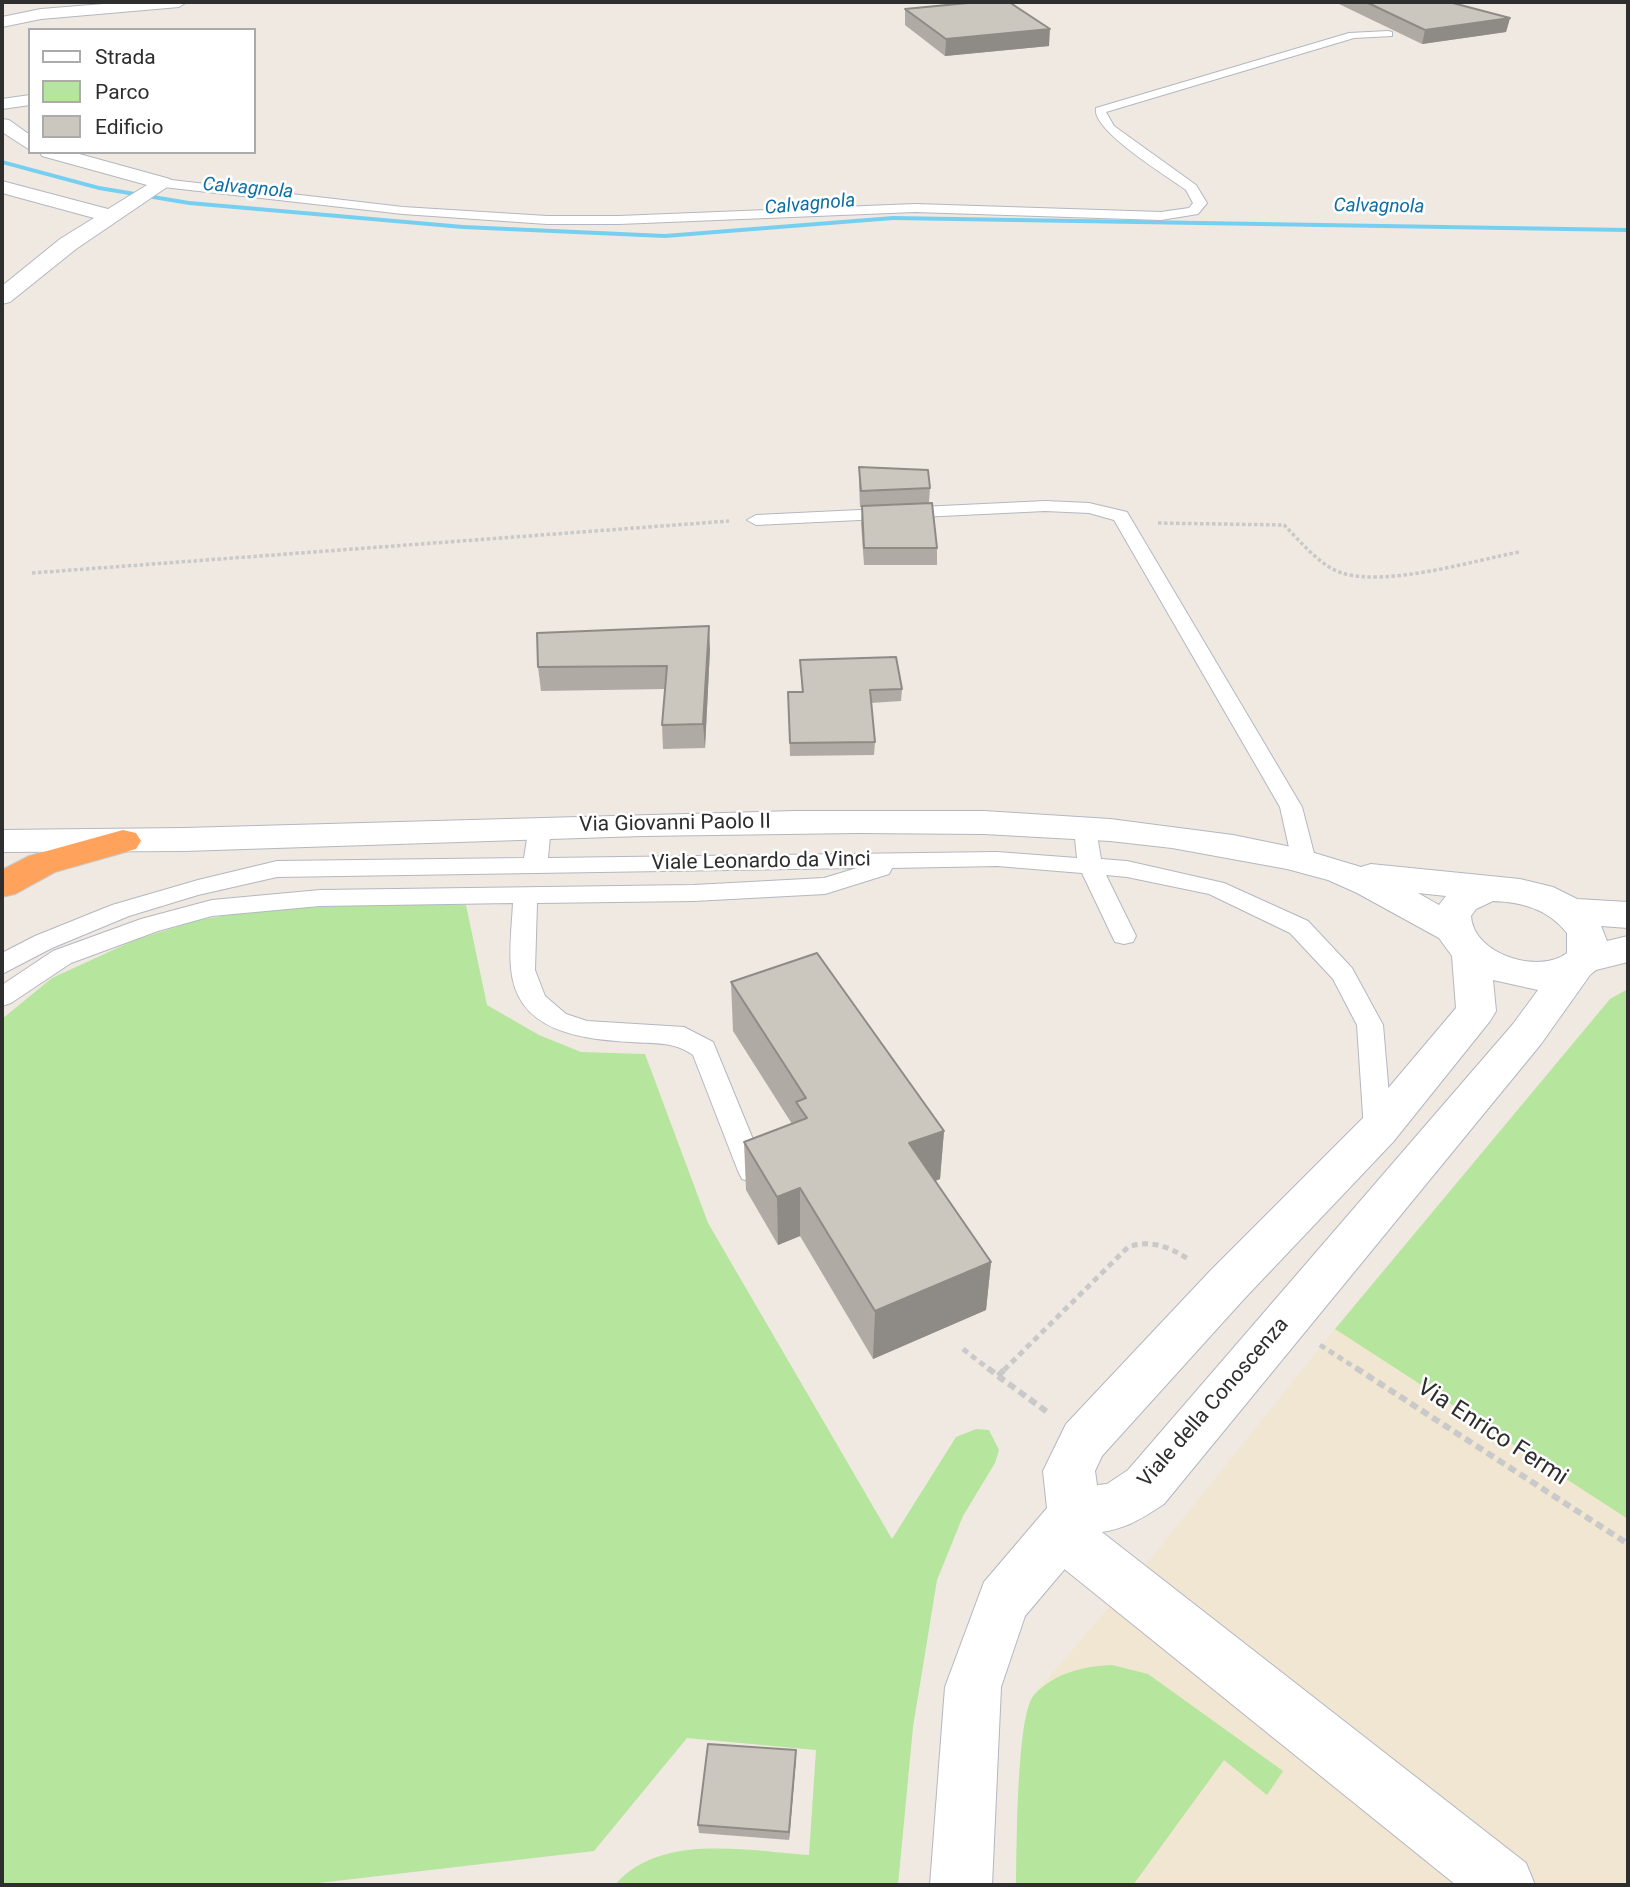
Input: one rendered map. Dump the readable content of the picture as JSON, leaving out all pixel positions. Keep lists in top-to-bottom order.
{
  "streets": {
    "street": ["Via Giovanni Paolo II", "Viale della Conoscenza"],
    "lane": ["Viale Leonardo da Vinci"],
    "path": ["Via Enrico Fermi"]
  },
  "crossings": [
    ["Via Giovanni Paolo II", "Viale della Conoscenza"],
    ["Viale della Conoscenza", "Via Enrico Fermi"]
  ],
  "water": ["Calvagnola"],
  "legend": ["Strada", "Parco", "Edificio"]
}
